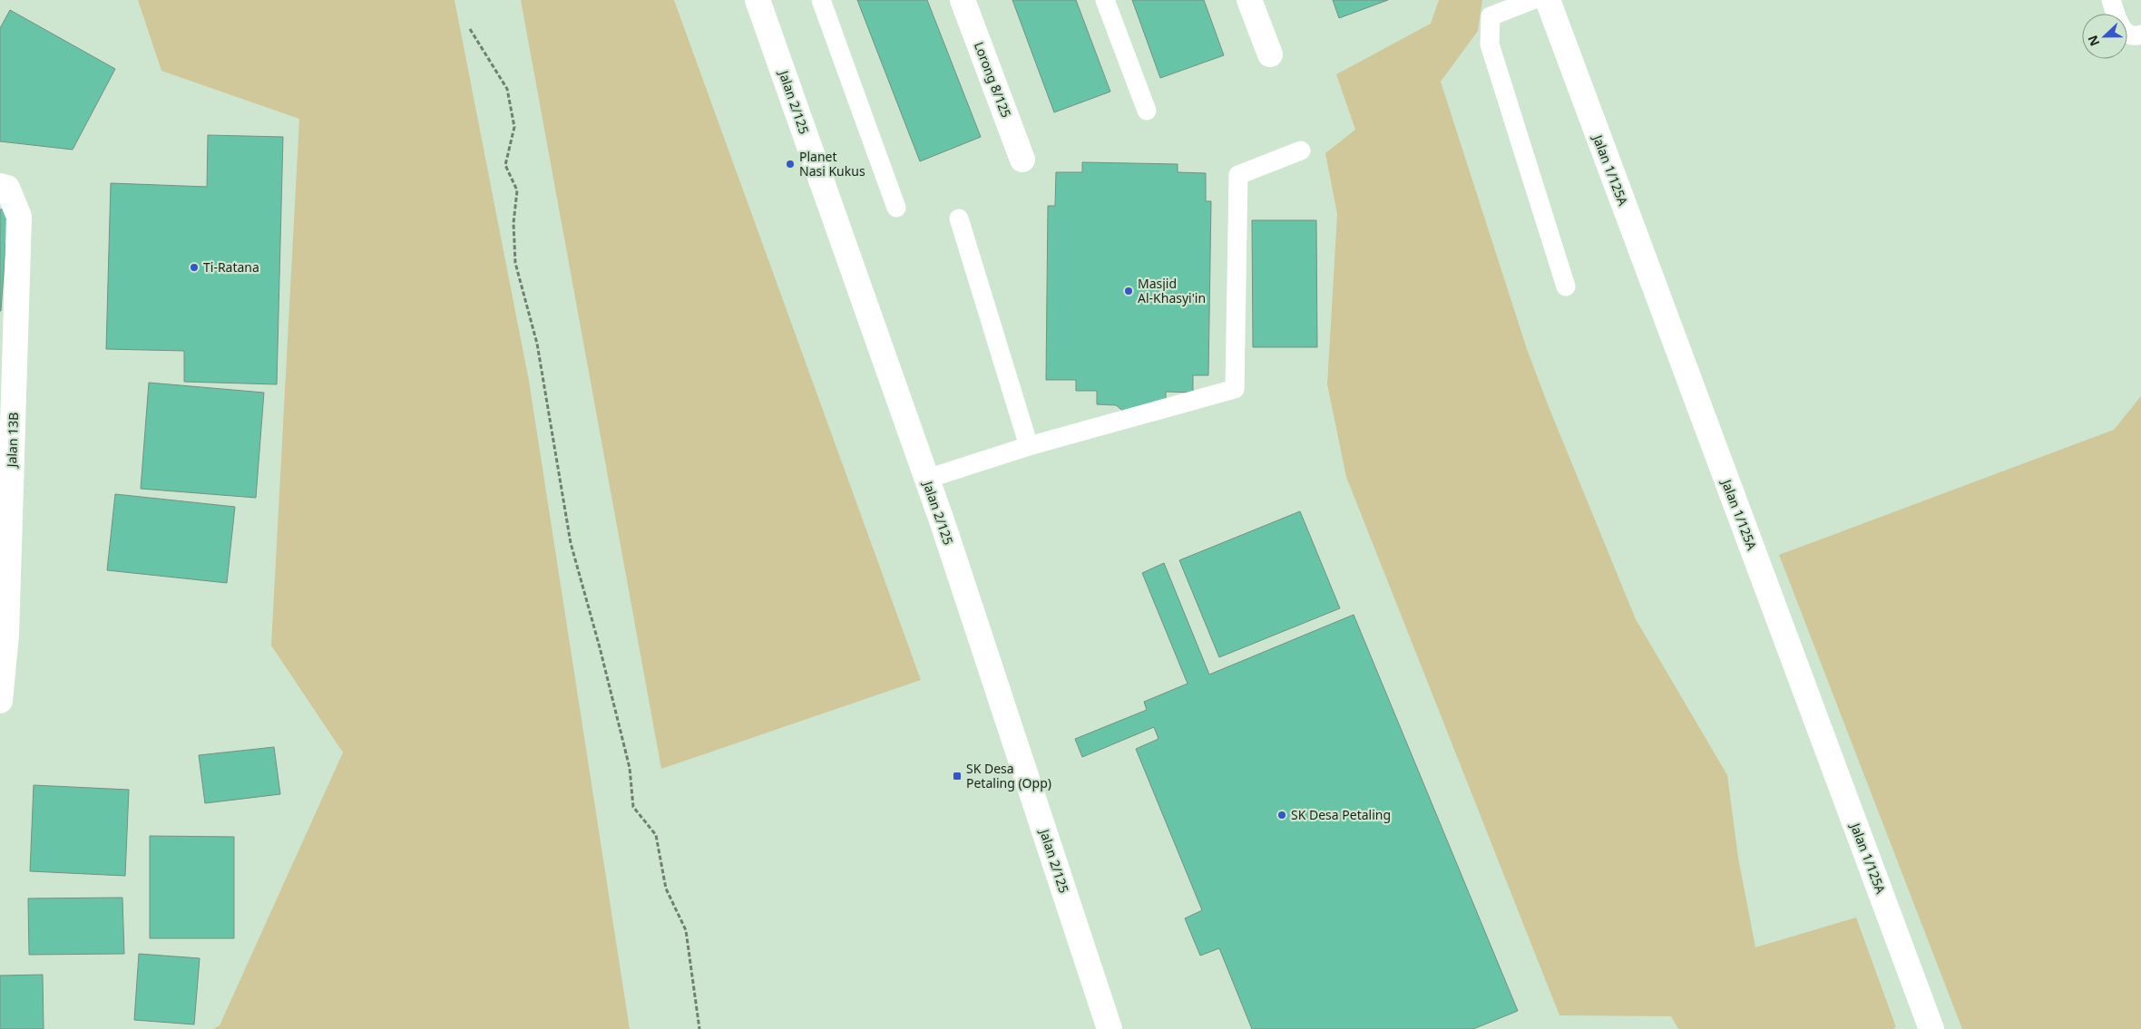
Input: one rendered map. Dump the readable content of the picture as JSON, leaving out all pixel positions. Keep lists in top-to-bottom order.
{
  "streets": {
    "street": [
      "Lorong 8/125",
      "Jalan 2/125",
      "Jalan 1/125A",
      "Jalan 13B"
    ]
  },
  "places": {
    "other": [
      "Planet Nasi Kukus",
      "Ti-Ratana",
      "Masjid Al-Khasyi'in",
      "SK Desa Petaling"
    ],
    "transit": ["SK Desa Petaling (Opp)"]
  },
  "north": "left"
}
